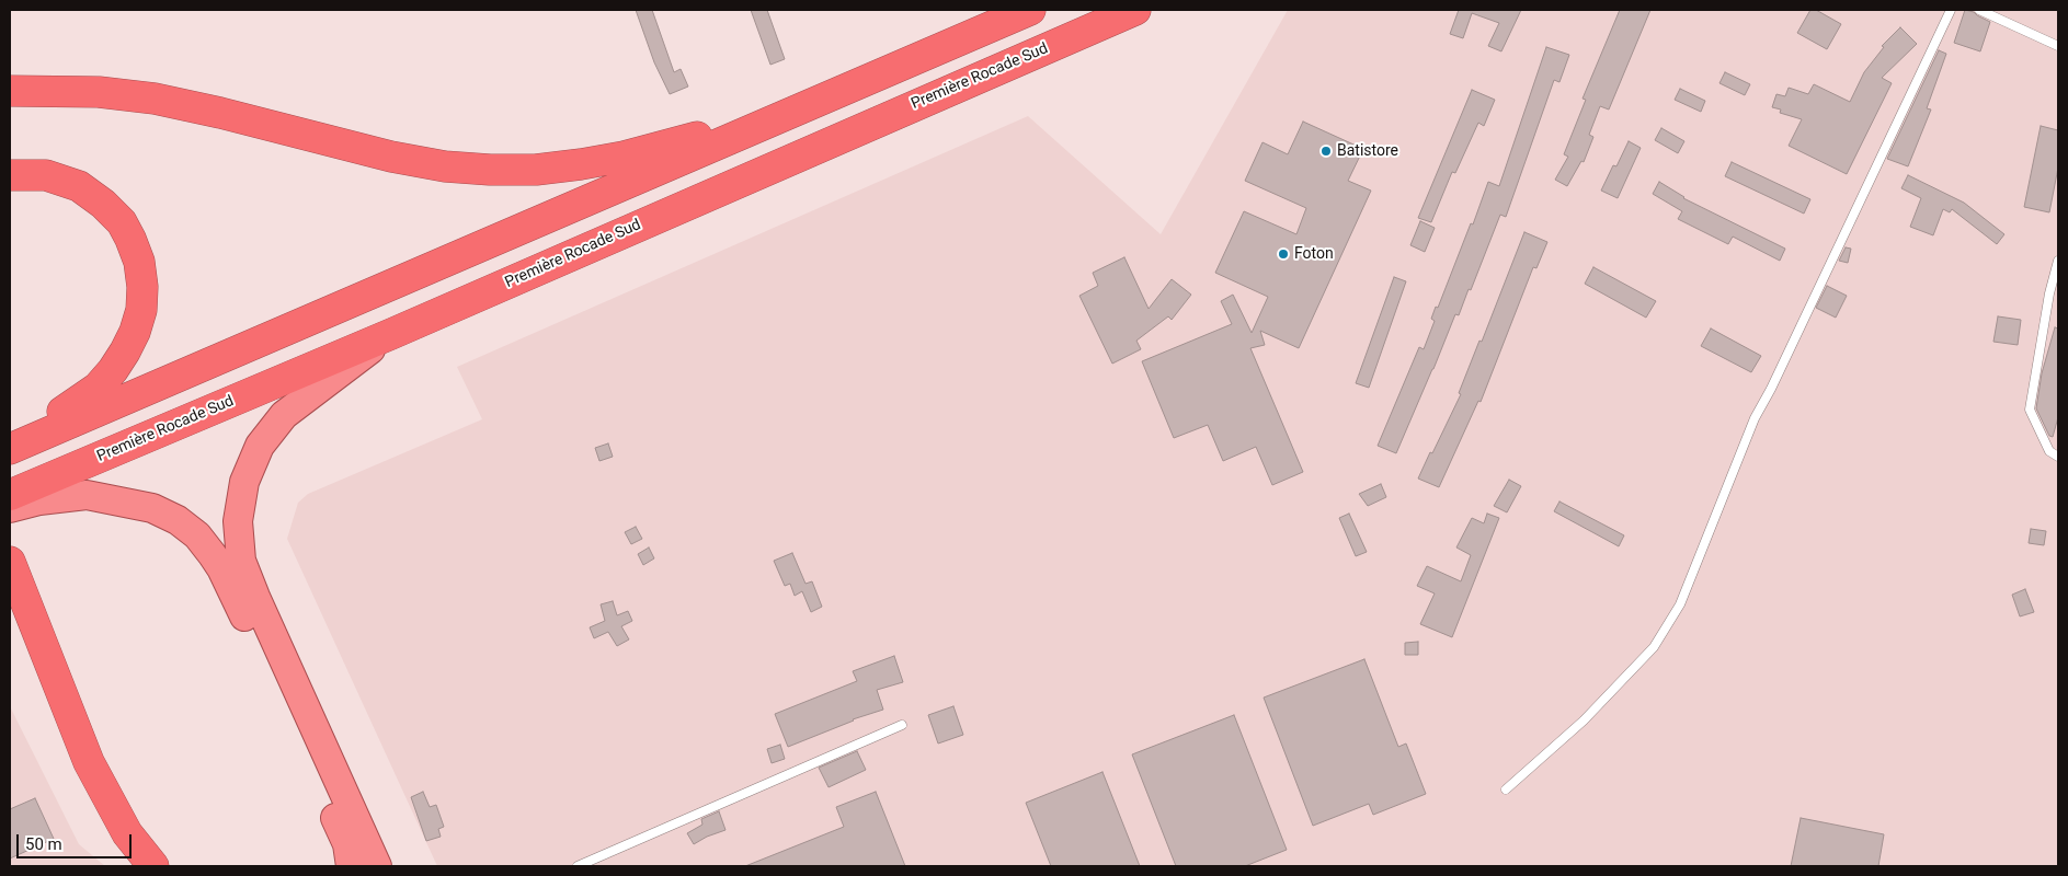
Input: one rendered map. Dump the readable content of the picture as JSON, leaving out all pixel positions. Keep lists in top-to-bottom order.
{
  "streets": {
    "highway": ["Première Rocade Sud"]
  },
  "places": ["Batistore", "Foton"],
  "scale_bar": "50 m"
}
